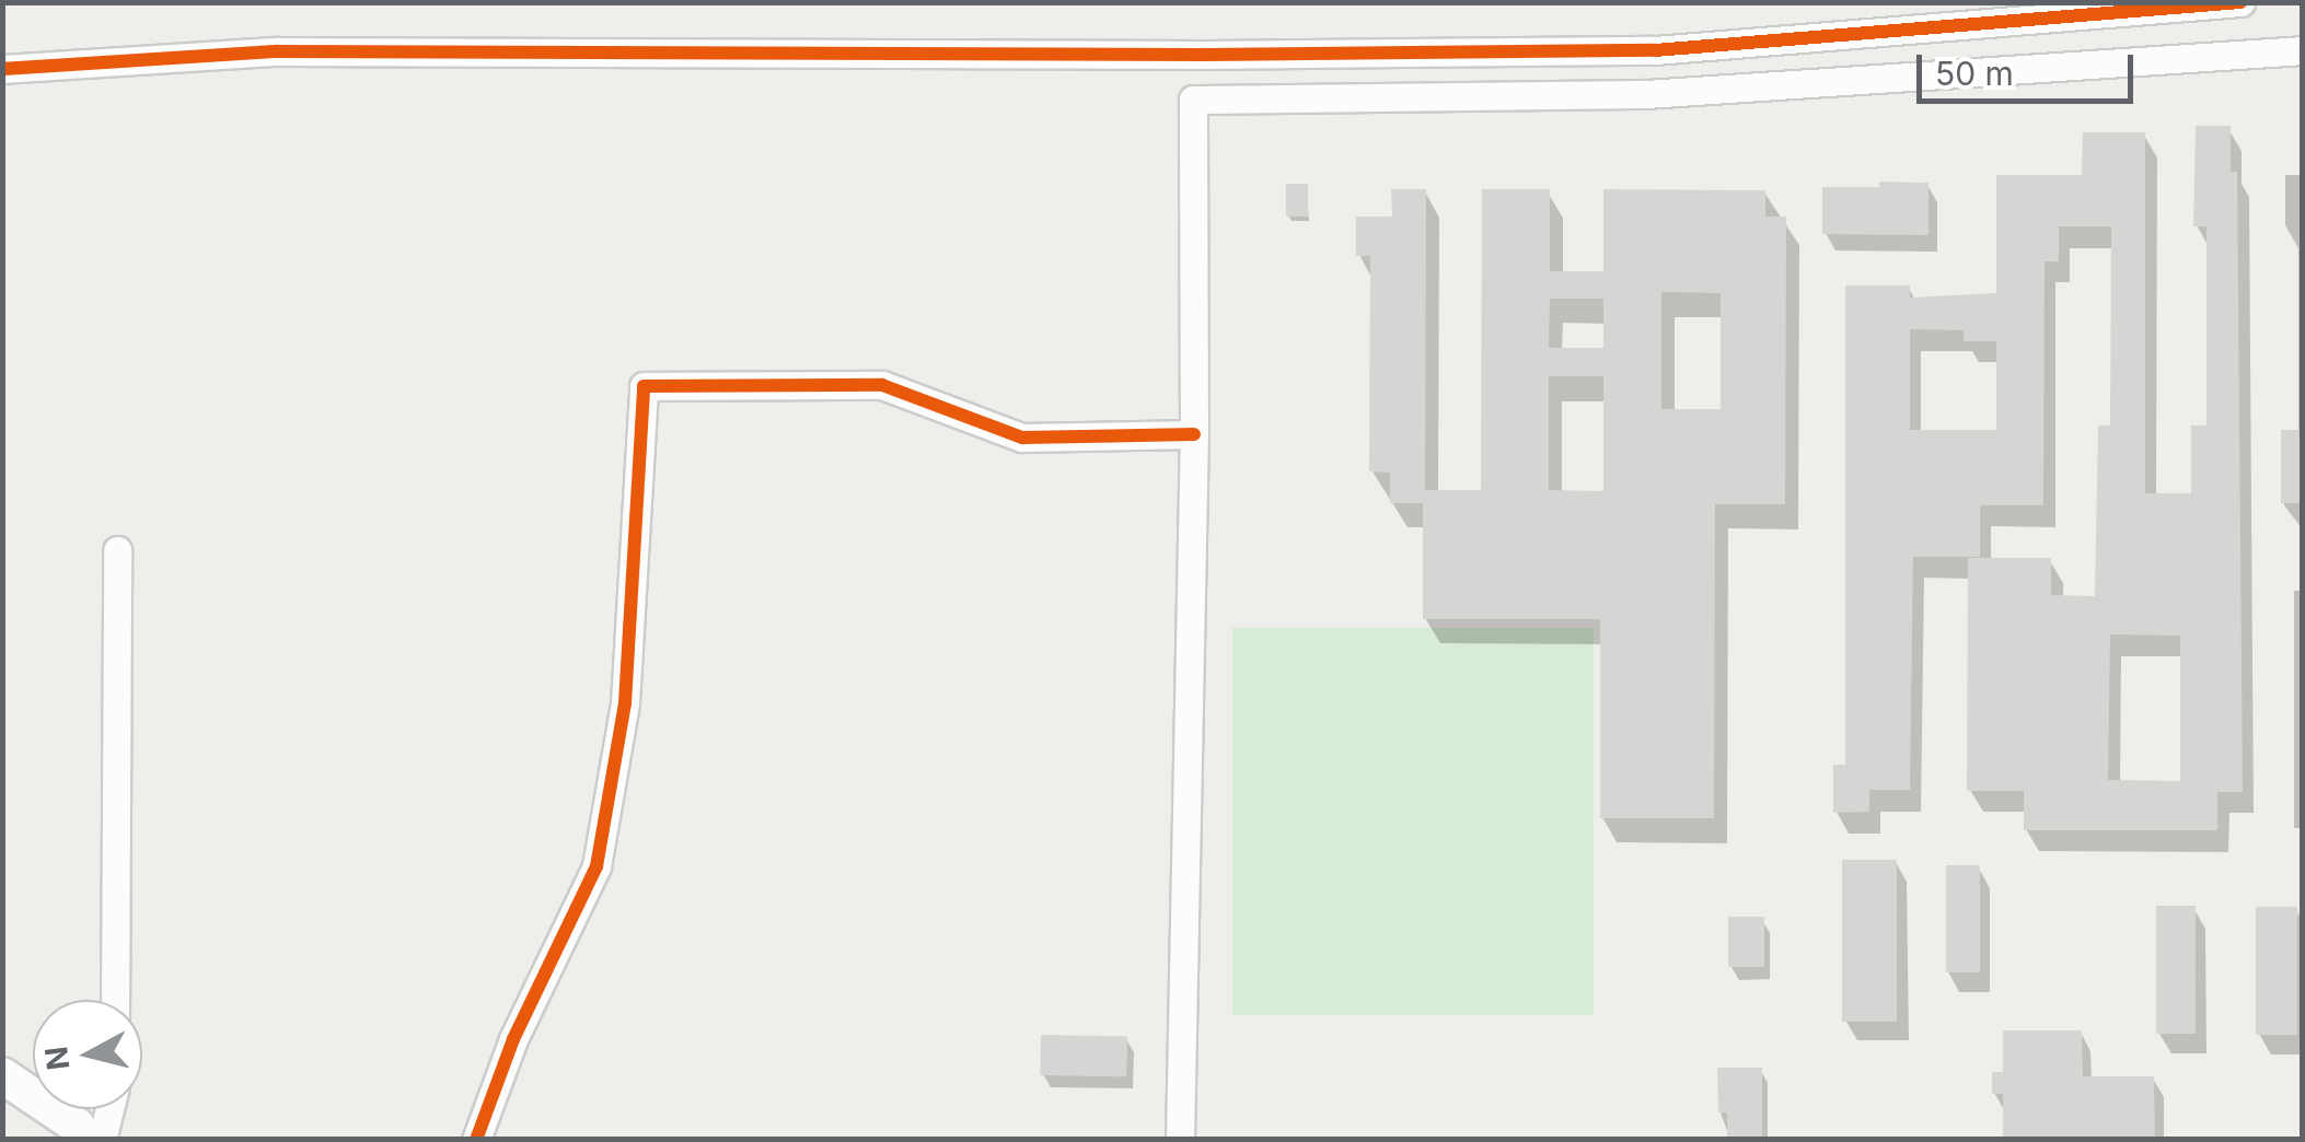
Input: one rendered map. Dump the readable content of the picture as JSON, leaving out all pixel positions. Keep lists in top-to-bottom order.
{
  "scale_bar": "50 m",
  "north": "left"
}
